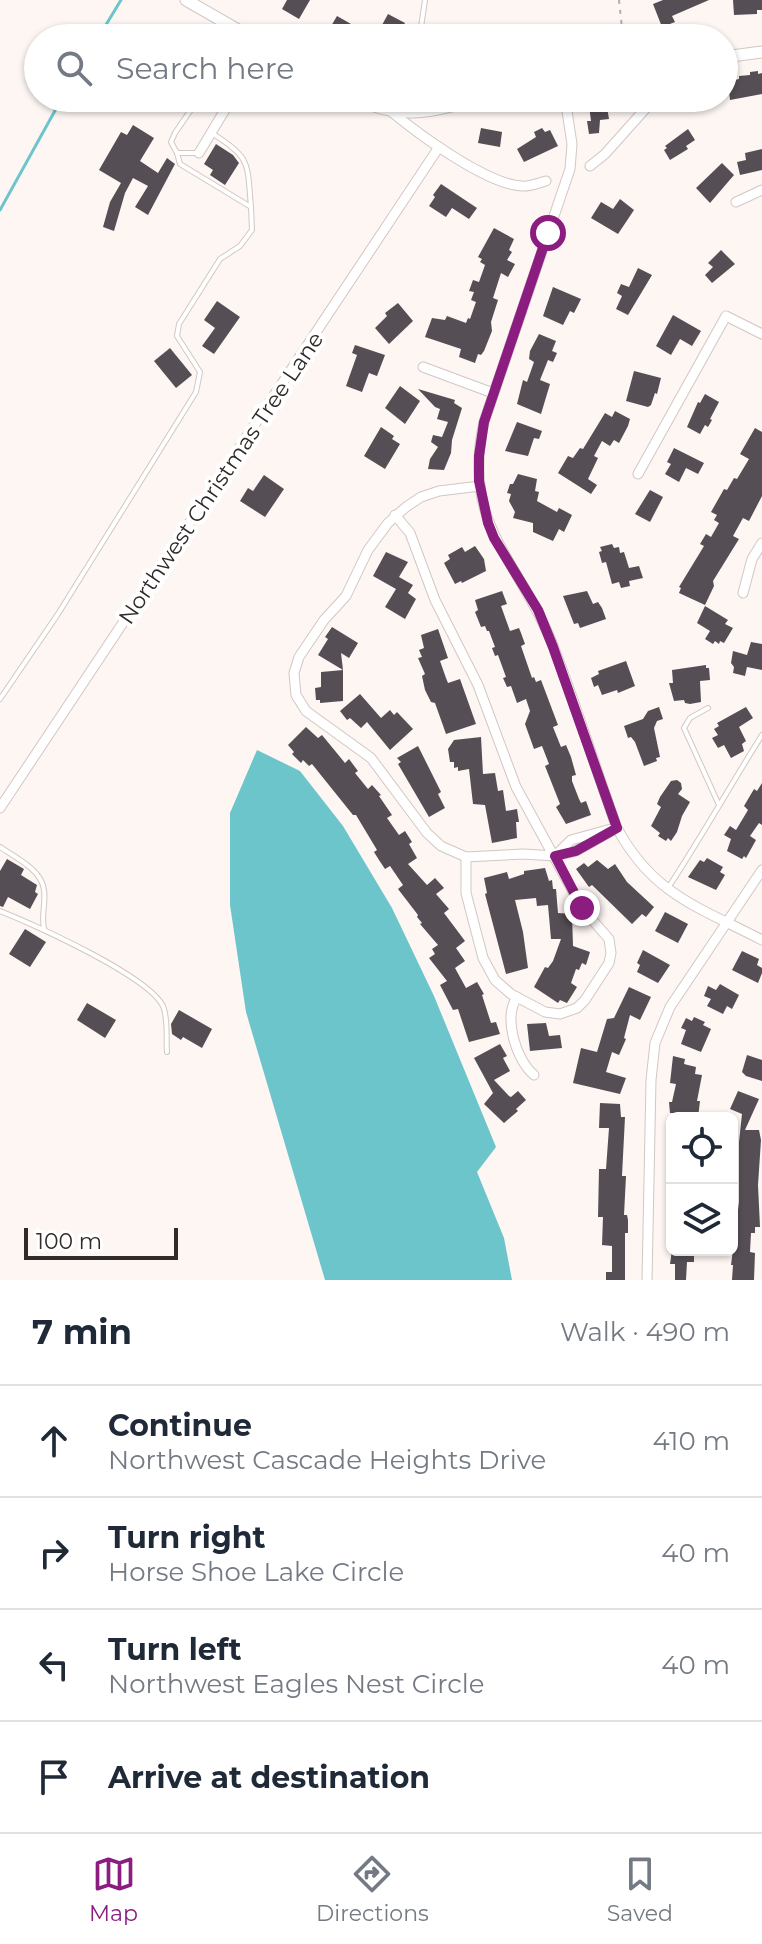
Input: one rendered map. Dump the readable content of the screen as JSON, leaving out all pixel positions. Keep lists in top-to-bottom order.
{
  "streets": {
    "street": ["Northwest Christmas Tree Lane"]
  },
  "scale_bar": "100 m",
  "page": {
    "search": "Search here",
    "scale": "100 m",
    "heading": ["7 min", "Walk · 490 m"],
    "list": [
      ["Continue", "Northwest Cascade Heights Drive", "410 m"],
      ["Turn right", "Horse Shoe Lake Circle", "40 m"],
      ["Turn left", "Northwest Eagles Nest Circle", "40 m"],
      "Arrive at destination"
    ],
    "nav": ["Map", "Directions", "Saved"]
  }
}
